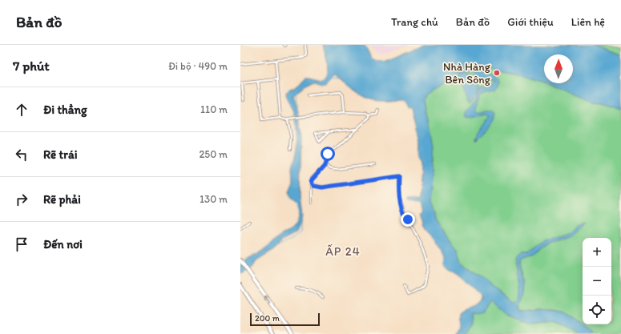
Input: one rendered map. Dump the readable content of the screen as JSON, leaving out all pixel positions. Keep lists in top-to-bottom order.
{
  "districts": ["ẤP 24"],
  "places": ["Nhà Hàng Bên Sông"],
  "scale_bar": "200 m",
  "north": "top",
  "page": {
    "header": "Bản đồ",
    "nav": [
      "Trang chủ",
      "Bản đồ",
      "Giới thiệu",
      "Liên hệ"
    ],
    "heading": ["7 phút", "Đi bộ · 490 m"],
    "list": [
      ["Đi thẳng", "110 m"],
      ["Rẽ trái", "250 m"],
      ["Rẽ phải", "130 m"],
      "Đến nơi"
    ],
    "map_buttons": ["+", "−"],
    "scale": "200 m"
  }
}
